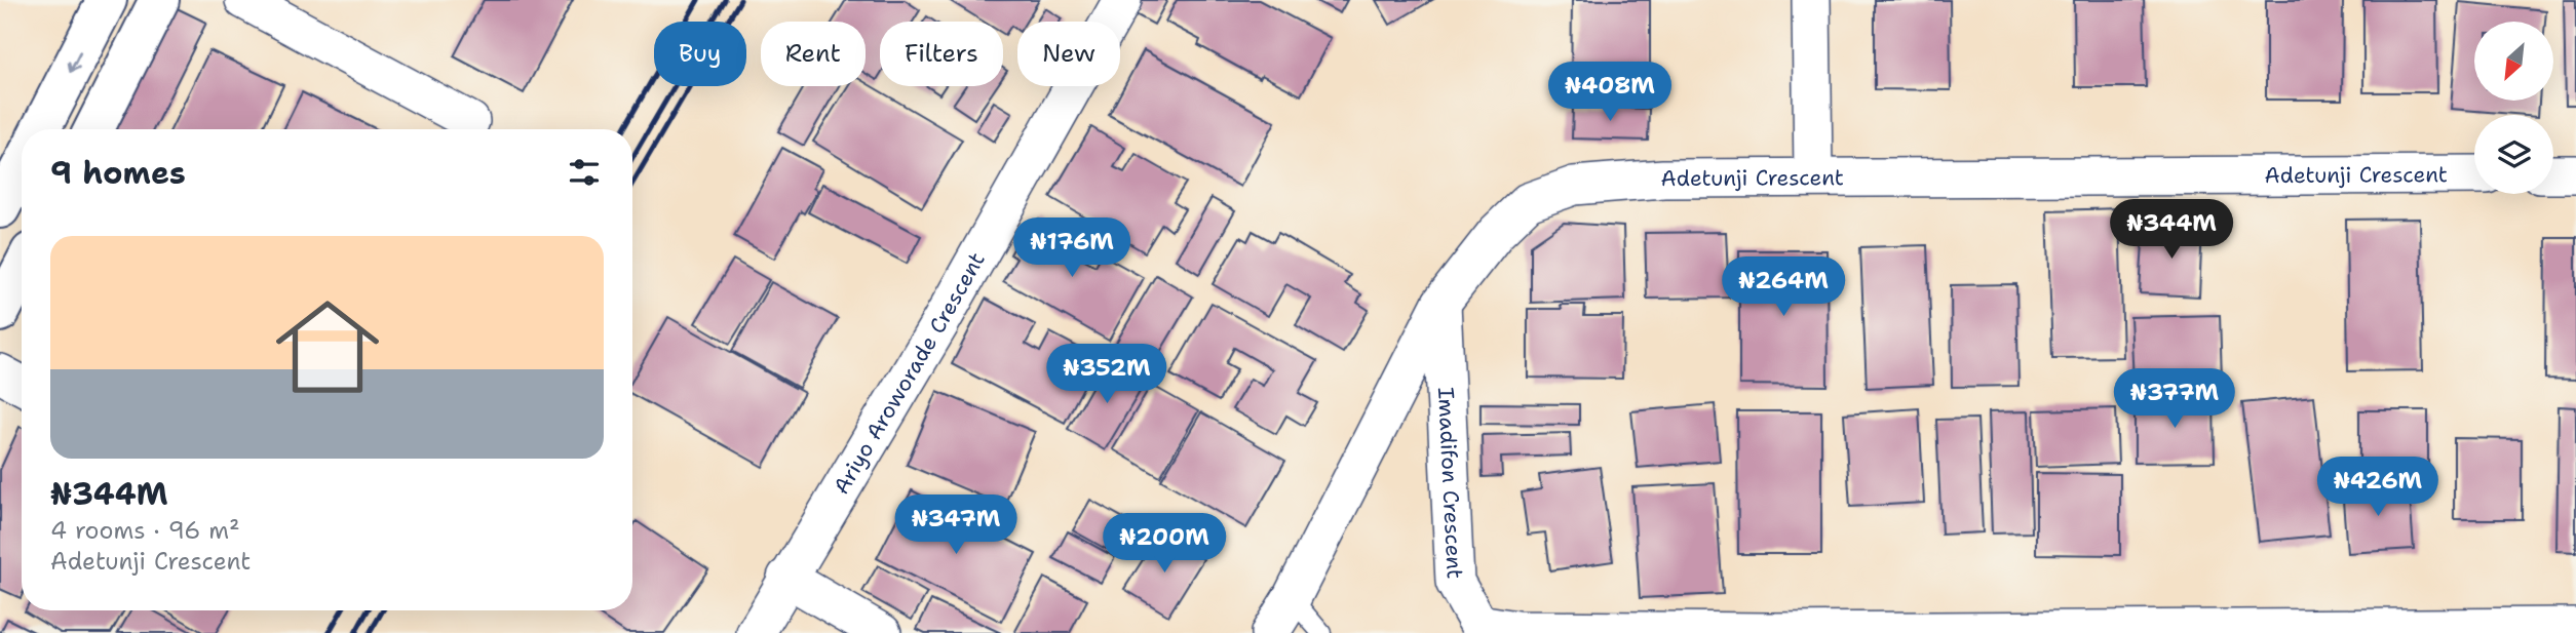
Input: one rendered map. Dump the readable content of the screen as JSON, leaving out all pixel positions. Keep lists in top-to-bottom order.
{
  "streets": {
    "street": ["Adetunji Crescent", "Ariyo Aroworade Crescent", "Imadifon Crescent"]
  },
  "crossings": [
    ["Adetunji Crescent", "Imadifon Crescent"]
  ],
  "north": "bottom left",
  "page": {
    "chip": [
      "Buy",
      "Rent",
      "Filters",
      "New"
    ],
    "price": [
      "₦408M",
      "₦344M",
      "₦176M",
      "₦264M",
      "₦352M",
      "₦377M",
      "₦426M",
      "₦347M",
      "₦200M"
    ],
    "heading": "9 homes",
    "list": [
      {
        "name": "₦344M",
        "note": "4 rooms · 96 m² · Adetunji Crescent"
      }
    ]
  }
}
